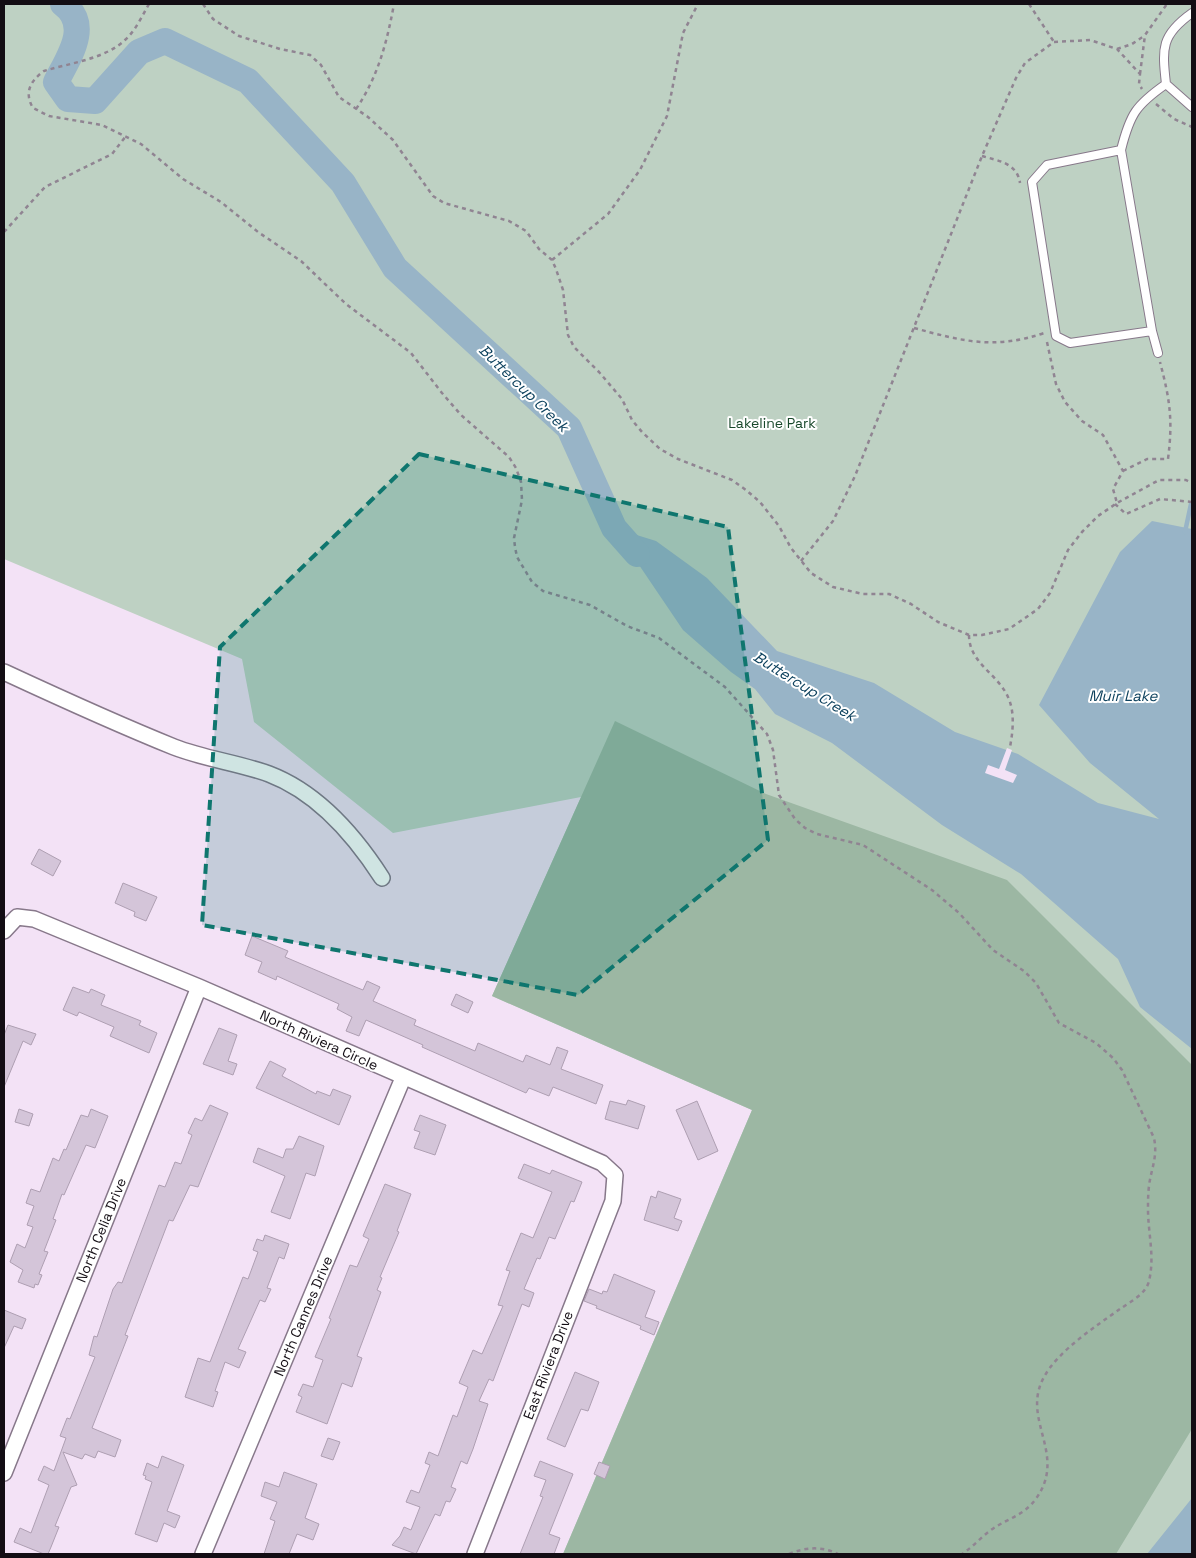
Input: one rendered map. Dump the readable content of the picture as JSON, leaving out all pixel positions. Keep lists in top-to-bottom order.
{
  "streets": {
    "street": [
      "North Riviera Circle",
      "North Celia Drive",
      "North Cannes Drive",
      "East Riviera Drive"
    ]
  },
  "crossings": [
    ["North Riviera Circle", "North Celia Drive"],
    ["North Riviera Circle", "North Cannes Drive"],
    ["North Riviera Circle", "East Riviera Drive"]
  ],
  "water": ["Buttercup Creek", "Muir Lake"],
  "parks": ["Lakeline Park"]
}
